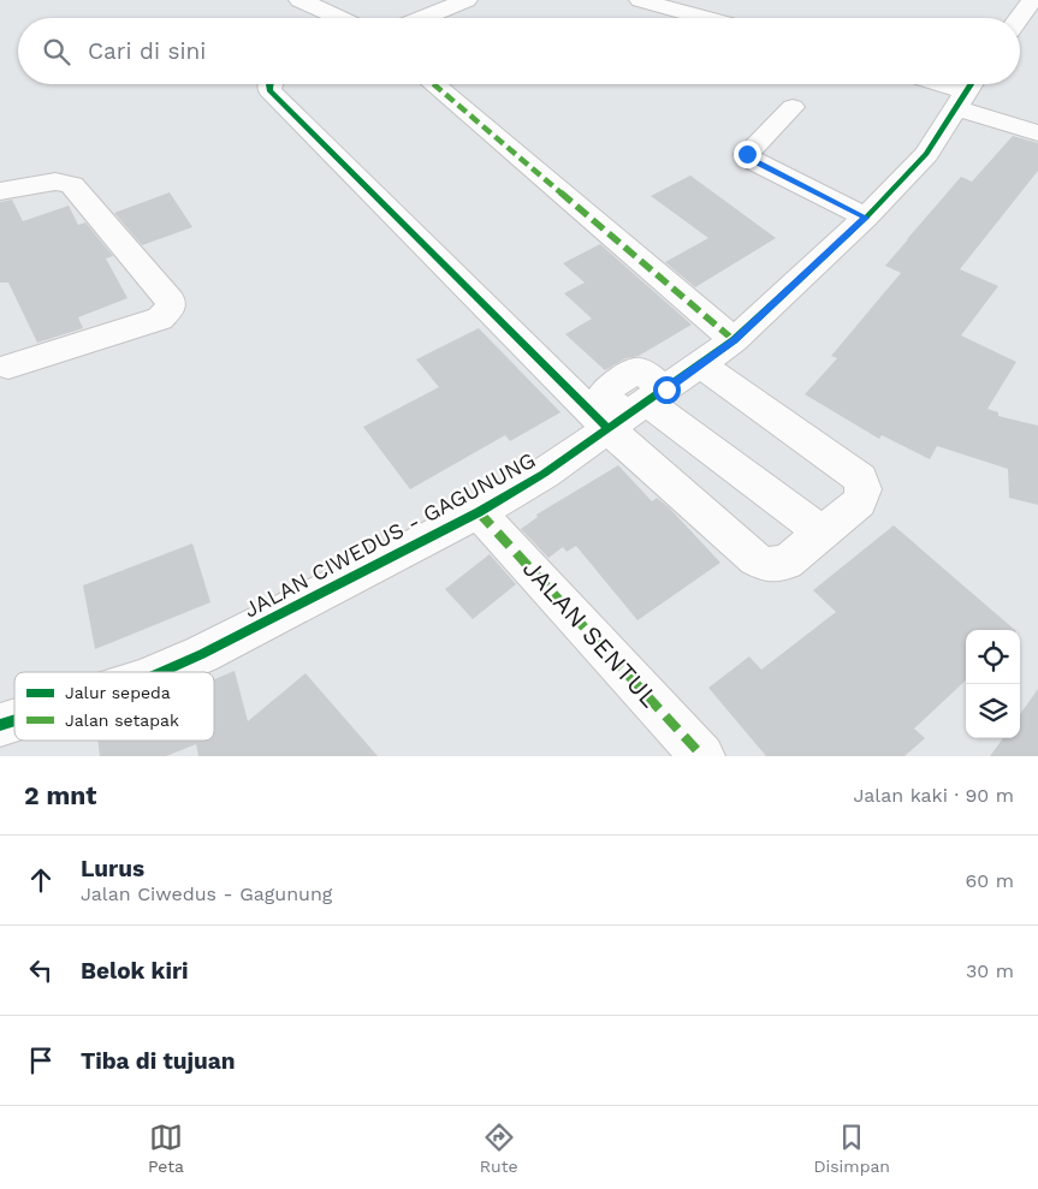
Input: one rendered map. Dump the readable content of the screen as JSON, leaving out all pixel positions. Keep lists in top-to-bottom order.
{
  "streets": {
    "street": ["JALAN CIWEDUS - GAGUNUNG", "JALAN SENTUL"]
  },
  "crossings": [
    ["JALAN CIWEDUS - GAGUNUNG", "JALAN SENTUL"]
  ],
  "legend": ["Jalur sepeda", "Jalan setapak"],
  "page": {
    "search": "Cari di sini",
    "heading": ["2 mnt", "Jalan kaki · 90 m"],
    "list": [
      ["Lurus", "Jalan Ciwedus - Gagunung", "60 m"],
      ["Belok kiri", "30 m"],
      "Tiba di tujuan"
    ],
    "nav": ["Peta", "Rute", "Disimpan"]
  }
}
